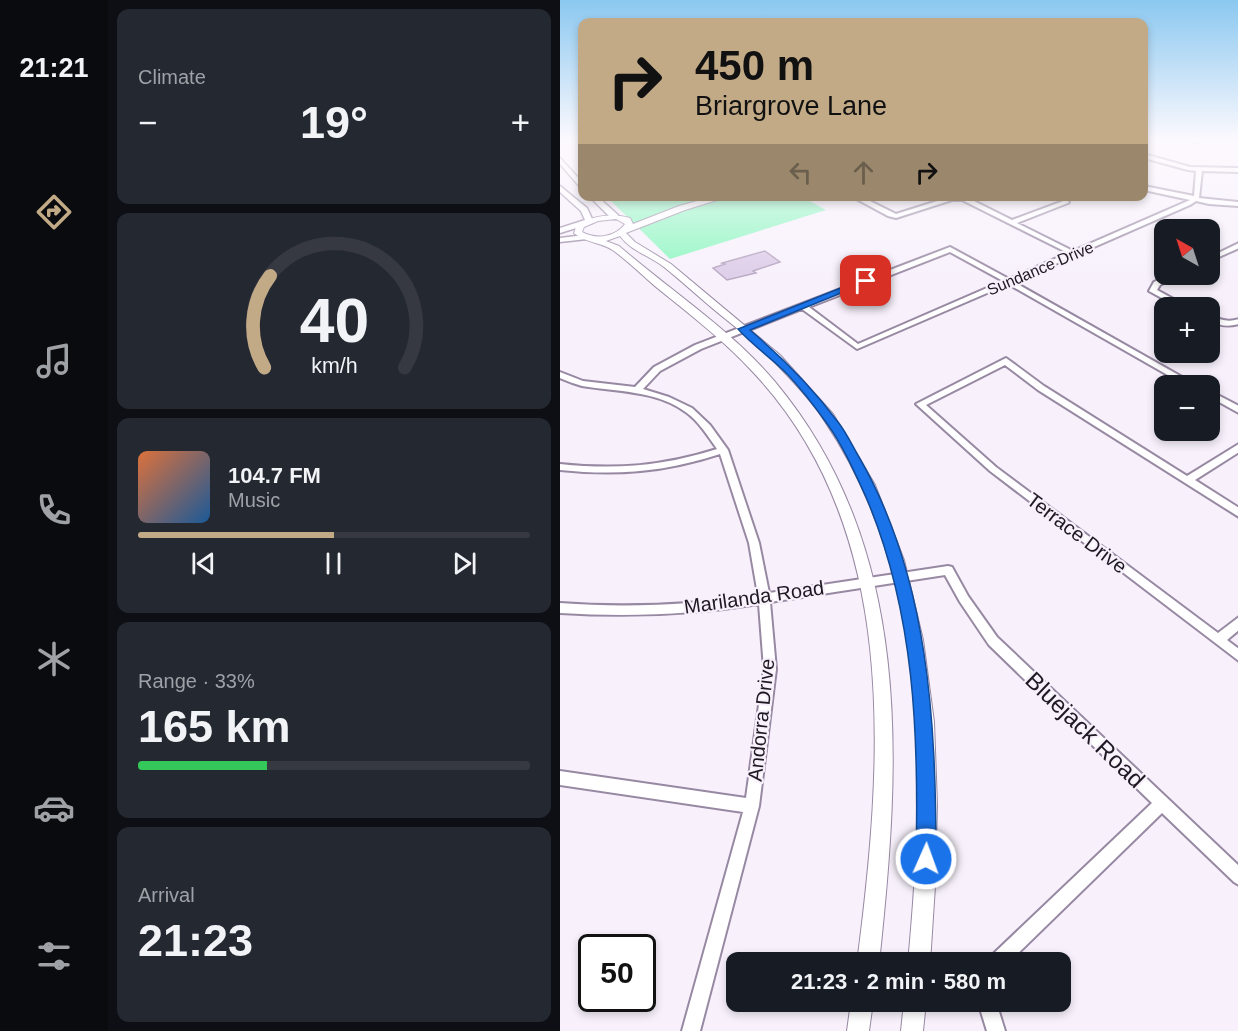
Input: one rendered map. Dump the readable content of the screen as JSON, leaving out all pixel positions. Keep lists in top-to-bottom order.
{
  "streets": {
    "street": [
      "Sundance Drive",
      "Terrace Drive",
      "Marilanda Road",
      "Andorra Drive",
      "Bluejack Road"
    ]
  },
  "crossings": [
    ["Marilanda Road", "Andorra Drive"],
    ["Marilanda Road", "Bluejack Road"]
  ],
  "north": "top left",
  "page": {
    "tabs": "21:21",
    "tile": [
      "Climate",
      ["Range · 33%", "165 km"],
      ["Arrival", "21:23"]
    ],
    "turn": ["450 m", "Briargrove Lane"],
    "heat": ["−", "19°", "+"],
    "map_buttons": ["+", "−"],
    "song": ["104.7 FM", "Music"],
    "limit": "50",
    "trip": "21:23 · 2 min · 580 m",
    "gauge": ["40", "km/h"]
  }
}
